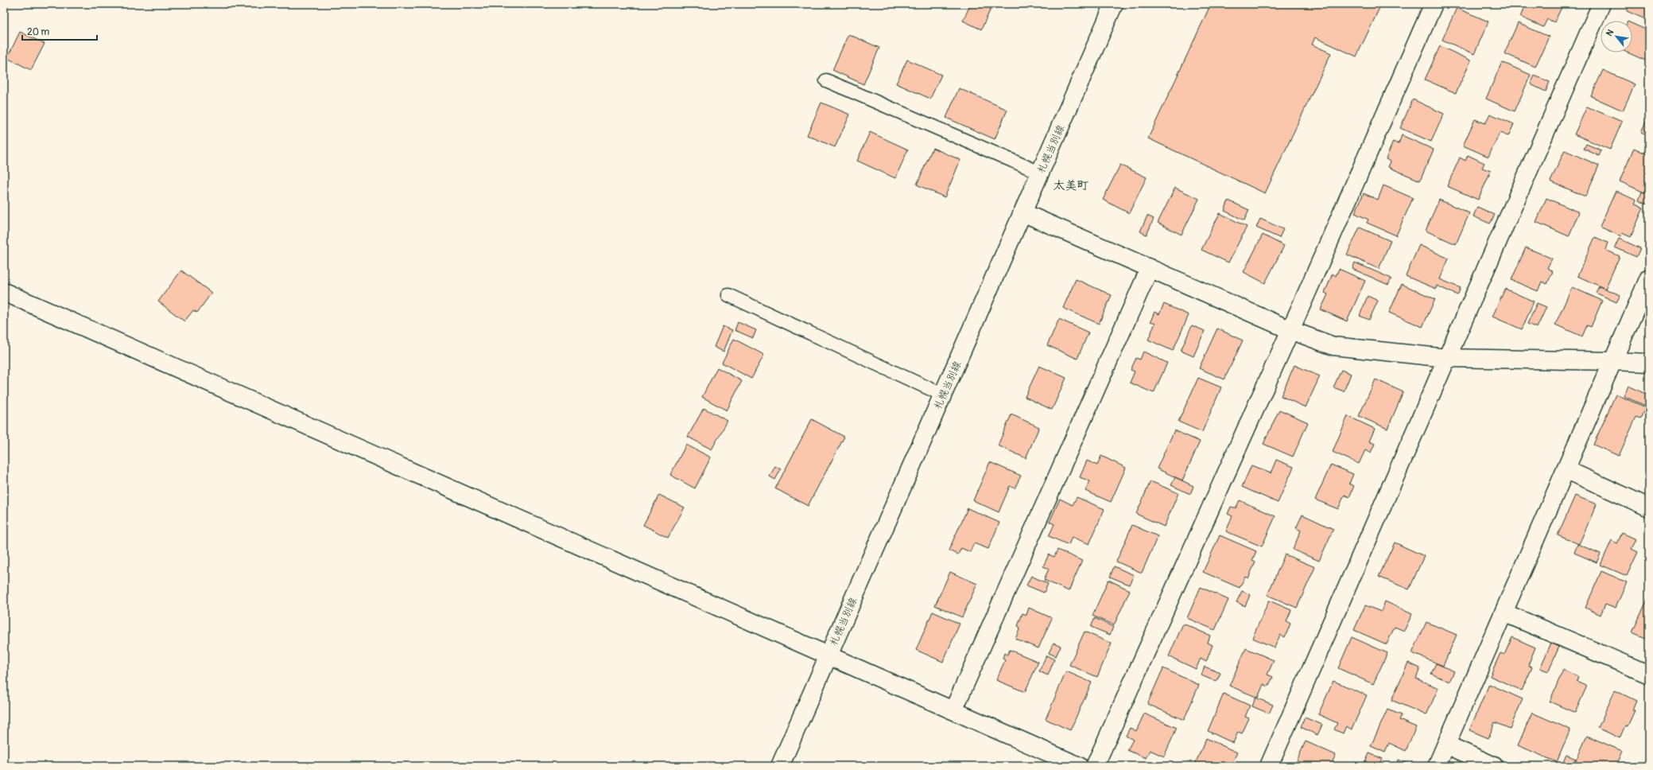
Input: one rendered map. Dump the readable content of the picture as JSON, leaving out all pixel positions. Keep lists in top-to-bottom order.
{
  "streets": {
    "street": ["札幌当別線"]
  },
  "districts": ["太美町"],
  "scale_bar": "20 m",
  "north": "top left"
}
